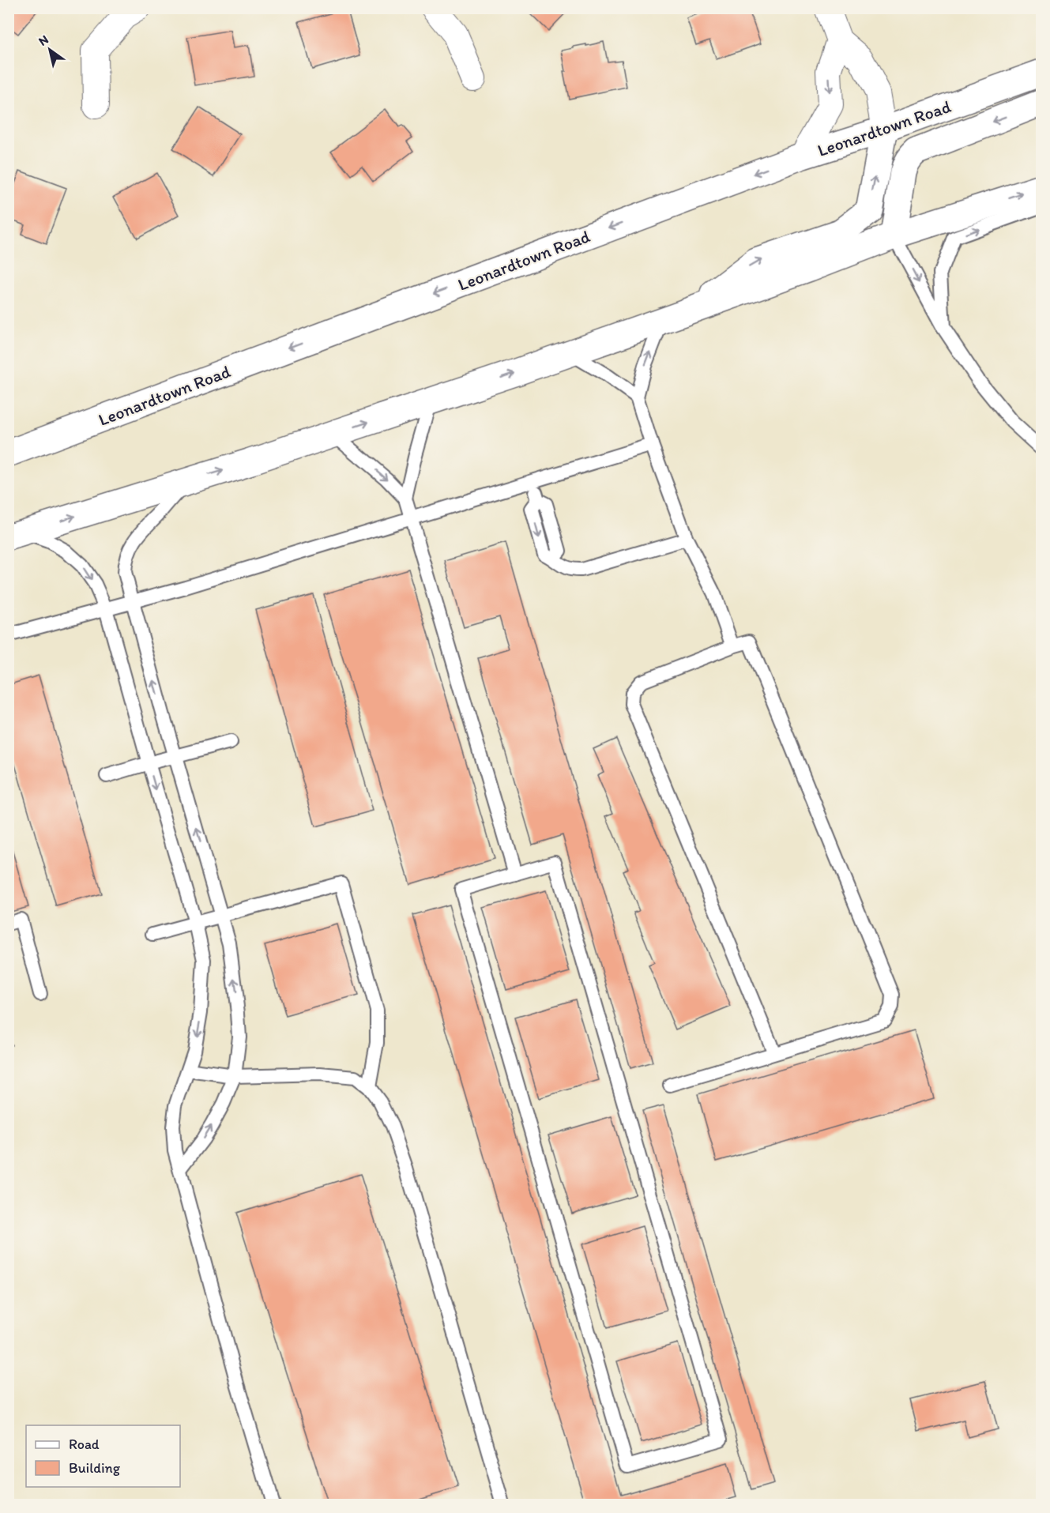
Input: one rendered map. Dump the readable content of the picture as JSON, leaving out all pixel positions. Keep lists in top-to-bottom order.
{
  "streets": {
    "highway": ["Leonardtown Road"]
  },
  "legend": ["Road", "Building"],
  "north": "top left"
}
